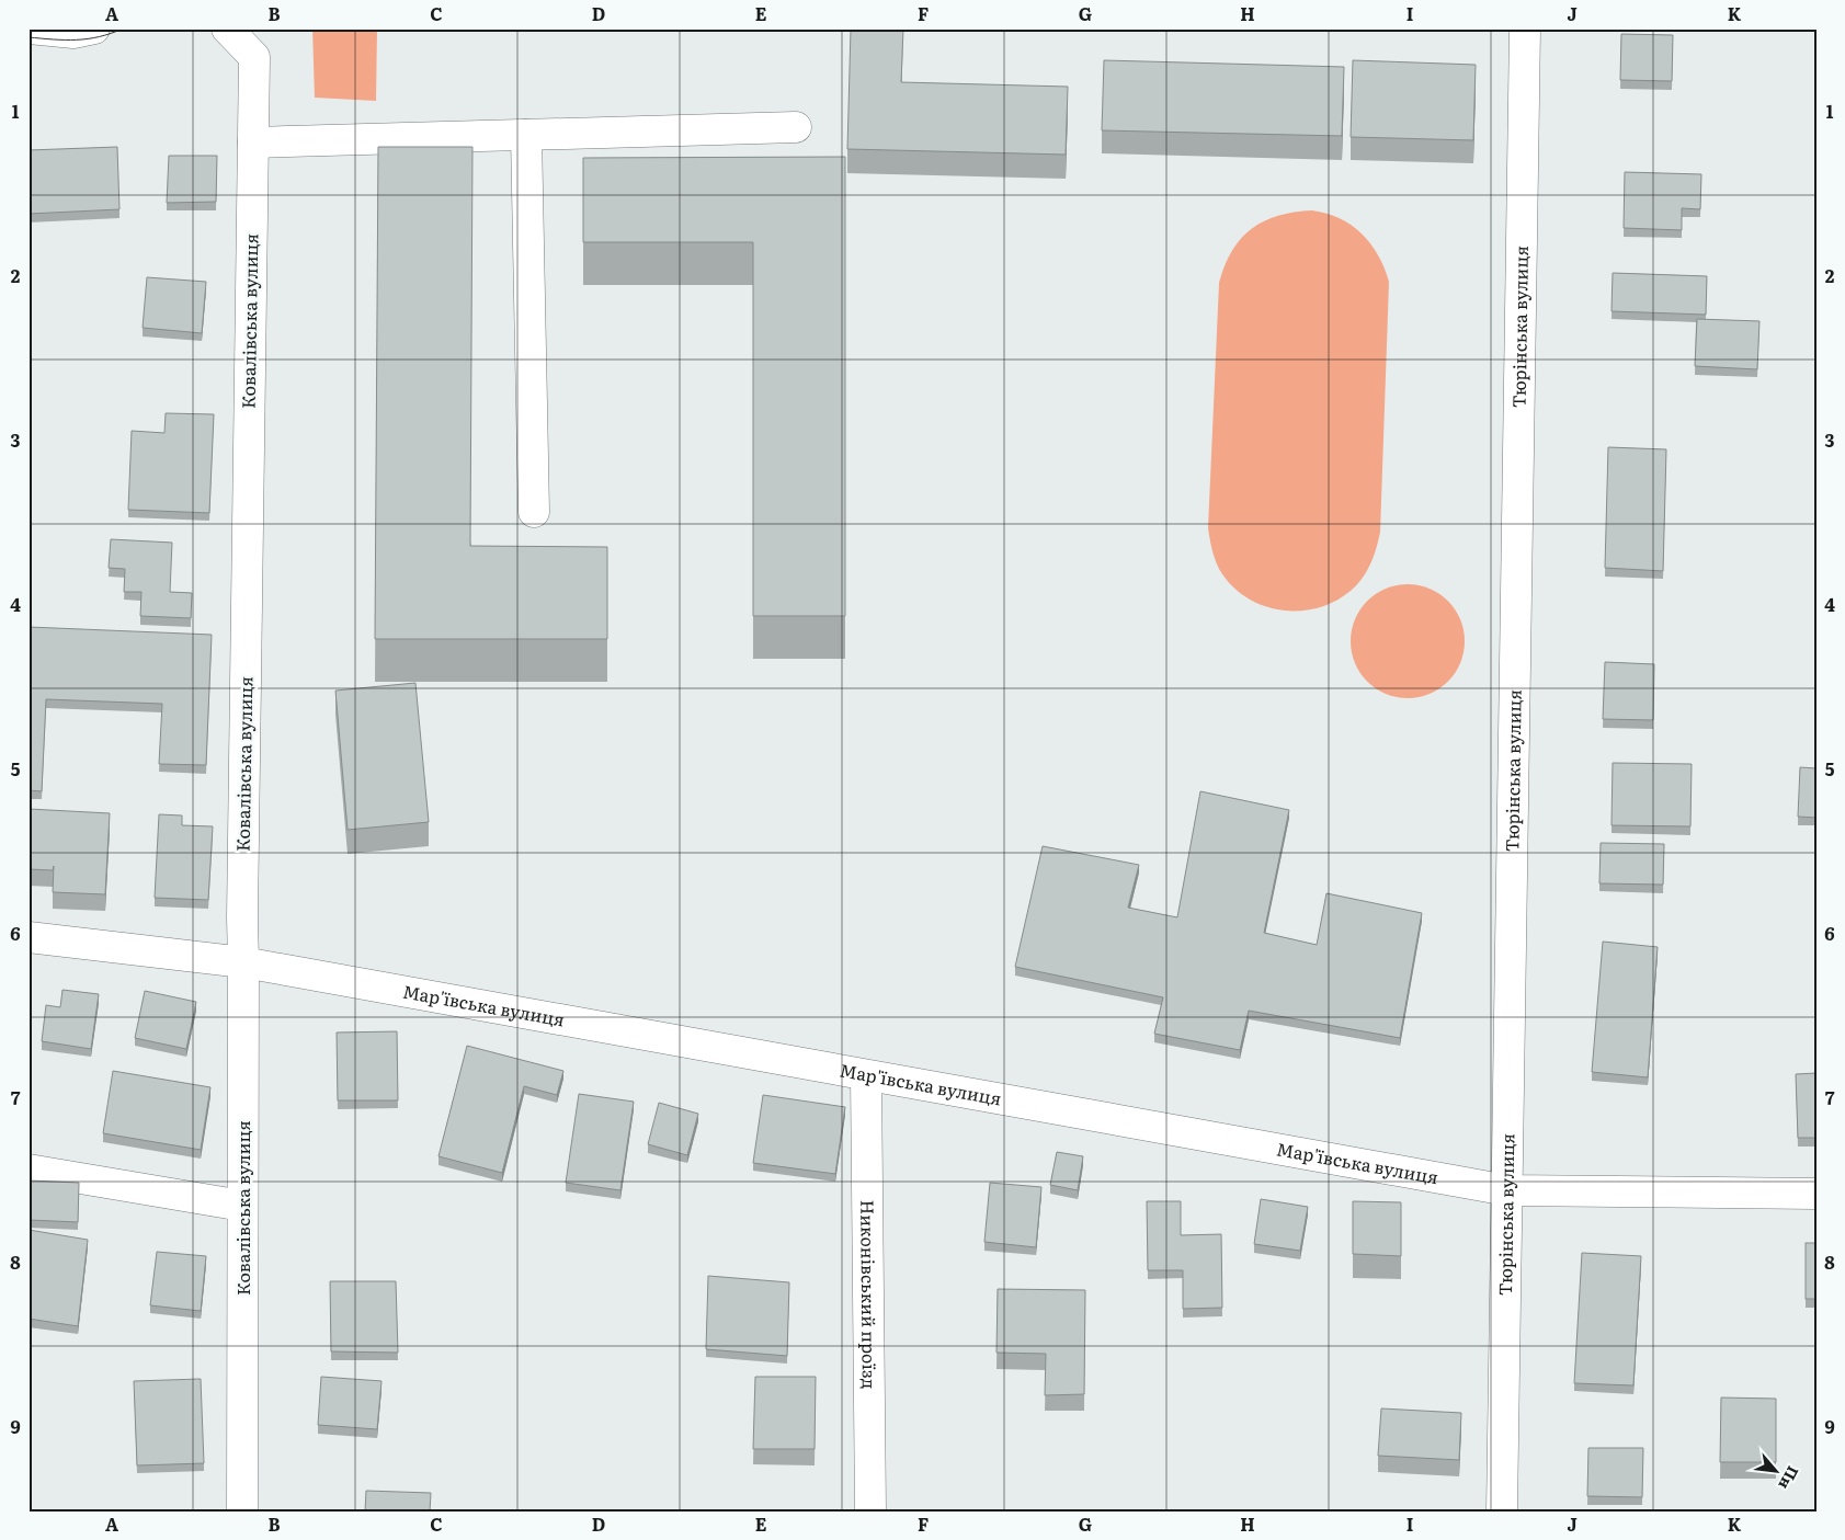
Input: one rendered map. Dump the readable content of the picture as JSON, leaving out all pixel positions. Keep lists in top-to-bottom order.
{
  "streets": {
    "street": [
      "Ковалівська вулиця",
      "Тюрінська вулиця",
      "Мар'ївська вулиця",
      "Никонівський проїзд"
    ]
  },
  "crossings": [
    ["Ковалівська вулиця", "Мар'ївська вулиця"],
    ["Тюрінська вулиця", "Мар'ївська вулиця"],
    ["Мар'ївська вулиця", "Никонівський проїзд"]
  ],
  "north": "bottom right",
  "grid": {
    "columns": [
      "A",
      "B",
      "C",
      "D",
      "E",
      "F",
      "G",
      "H",
      "I",
      "J",
      "K"
    ],
    "rows": [
      "1",
      "2",
      "3",
      "4",
      "5",
      "6",
      "7",
      "8",
      "9"
    ]
  }
}
